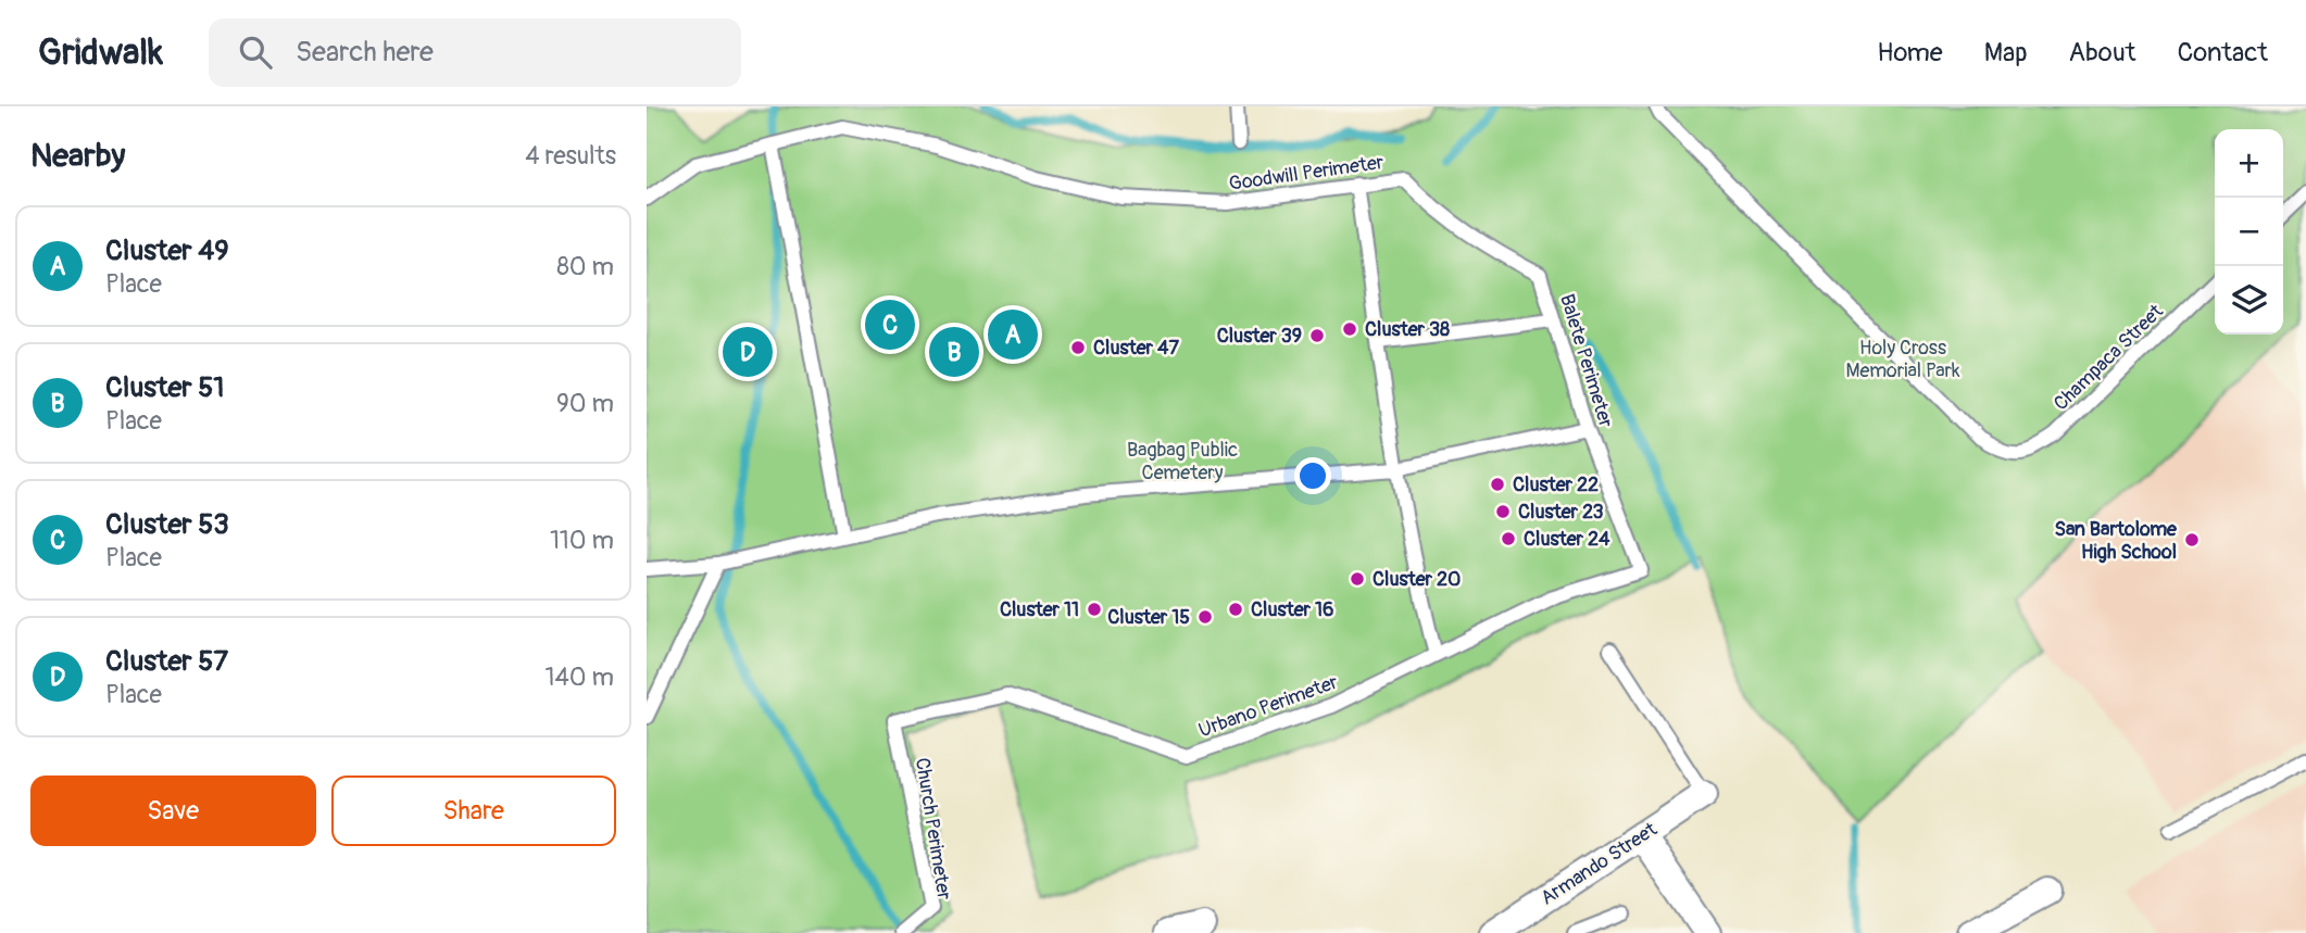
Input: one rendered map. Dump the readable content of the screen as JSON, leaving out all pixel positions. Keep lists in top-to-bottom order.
{
  "streets": {
    "street": ["Armando Street"],
    "lane": [
      "Goodwill Perimeter",
      "Champaca Street",
      "Balete Perimeter",
      "Urbano Perimeter",
      "Church Perimeter"
    ]
  },
  "crossings": [
    ["Goodwill Perimeter", "Balete Perimeter"],
    ["Balete Perimeter", "Urbano Perimeter"],
    ["Urbano Perimeter", "Church Perimeter"]
  ],
  "parks": ["Holy Cross Memorial Park", "Bagbag Public Cemetery"],
  "places": [
    "Cluster 38",
    "Cluster 39",
    "Cluster 47",
    "Cluster 22",
    "Cluster 23",
    "Cluster 24",
    "San Bartolome High School",
    "Cluster 20",
    "Cluster 11",
    "Cluster 16",
    "Cluster 15"
  ],
  "page": {
    "header": "Gridwalk",
    "search": "Search here",
    "nav": [
      "Home",
      "Map",
      "About",
      "Contact"
    ],
    "heading": ["Nearby", "4 results"],
    "map_buttons": ["+", "−"],
    "list": [
      {
        "mark": "A",
        "name": "Cluster 49",
        "note": "Place",
        "value": "80 m"
      },
      {
        "mark": "B",
        "name": "Cluster 51",
        "note": "Place",
        "value": "90 m"
      },
      {
        "mark": "C",
        "name": "Cluster 53",
        "note": "Place",
        "value": "110 m"
      },
      {
        "mark": "D",
        "name": "Cluster 57",
        "note": "Place",
        "value": "140 m"
      }
    ],
    "pins": [
      "C",
      "A",
      "B",
      "D"
    ],
    "buttons": ["Save", "Share"]
  }
}
